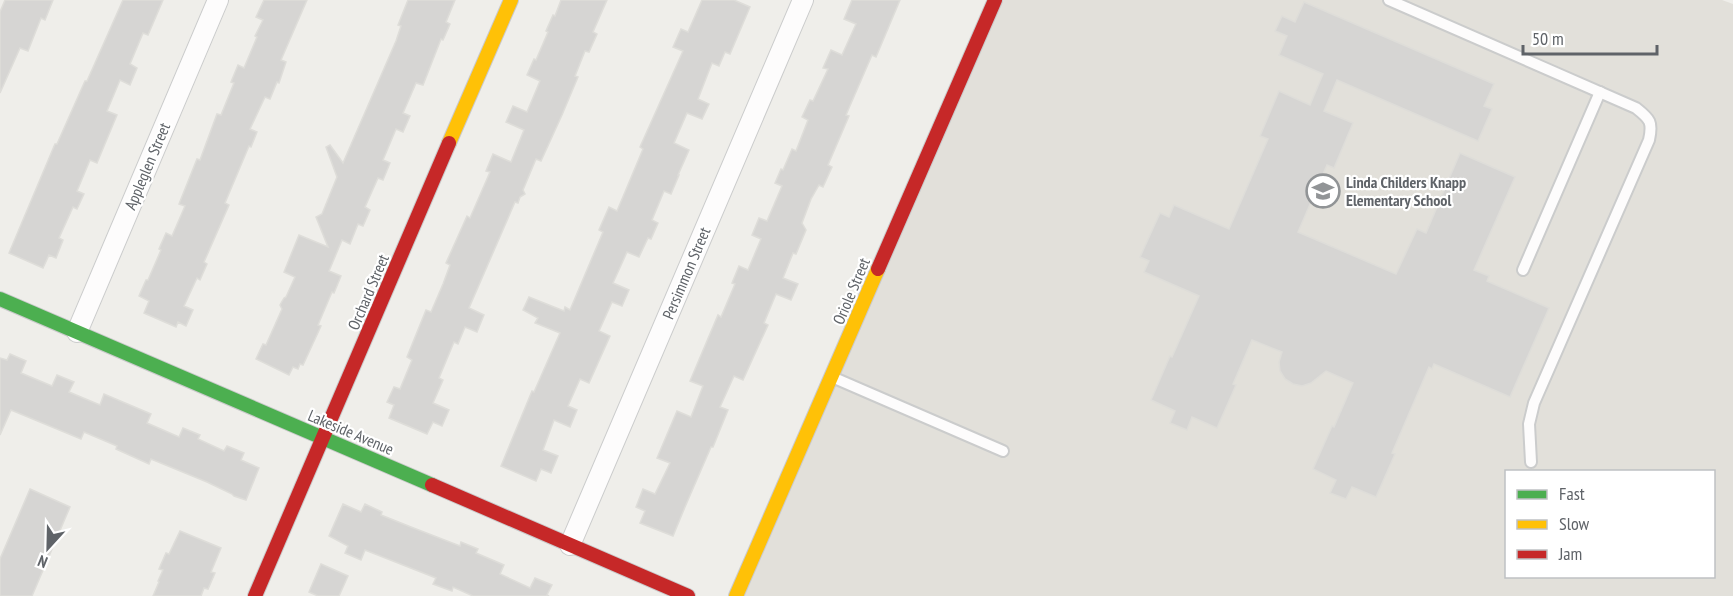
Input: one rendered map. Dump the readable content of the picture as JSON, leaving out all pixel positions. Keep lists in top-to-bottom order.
{
  "streets": {
    "street": [
      "Appleglen Street",
      "Persimmon Street",
      "Oriole Street",
      "Orchard Street",
      "Lakeside Avenue"
    ]
  },
  "crossings": [
    ["Appleglen Street", "Lakeside Avenue"],
    ["Persimmon Street", "Lakeside Avenue"],
    ["Orchard Street", "Lakeside Avenue"]
  ],
  "places": {
    "school or university": ["Linda Childers Knapp Elementary School"]
  },
  "legend": ["Fast", "Slow", "Jam"],
  "scale_bar": "50 m",
  "north": "bottom"
}
